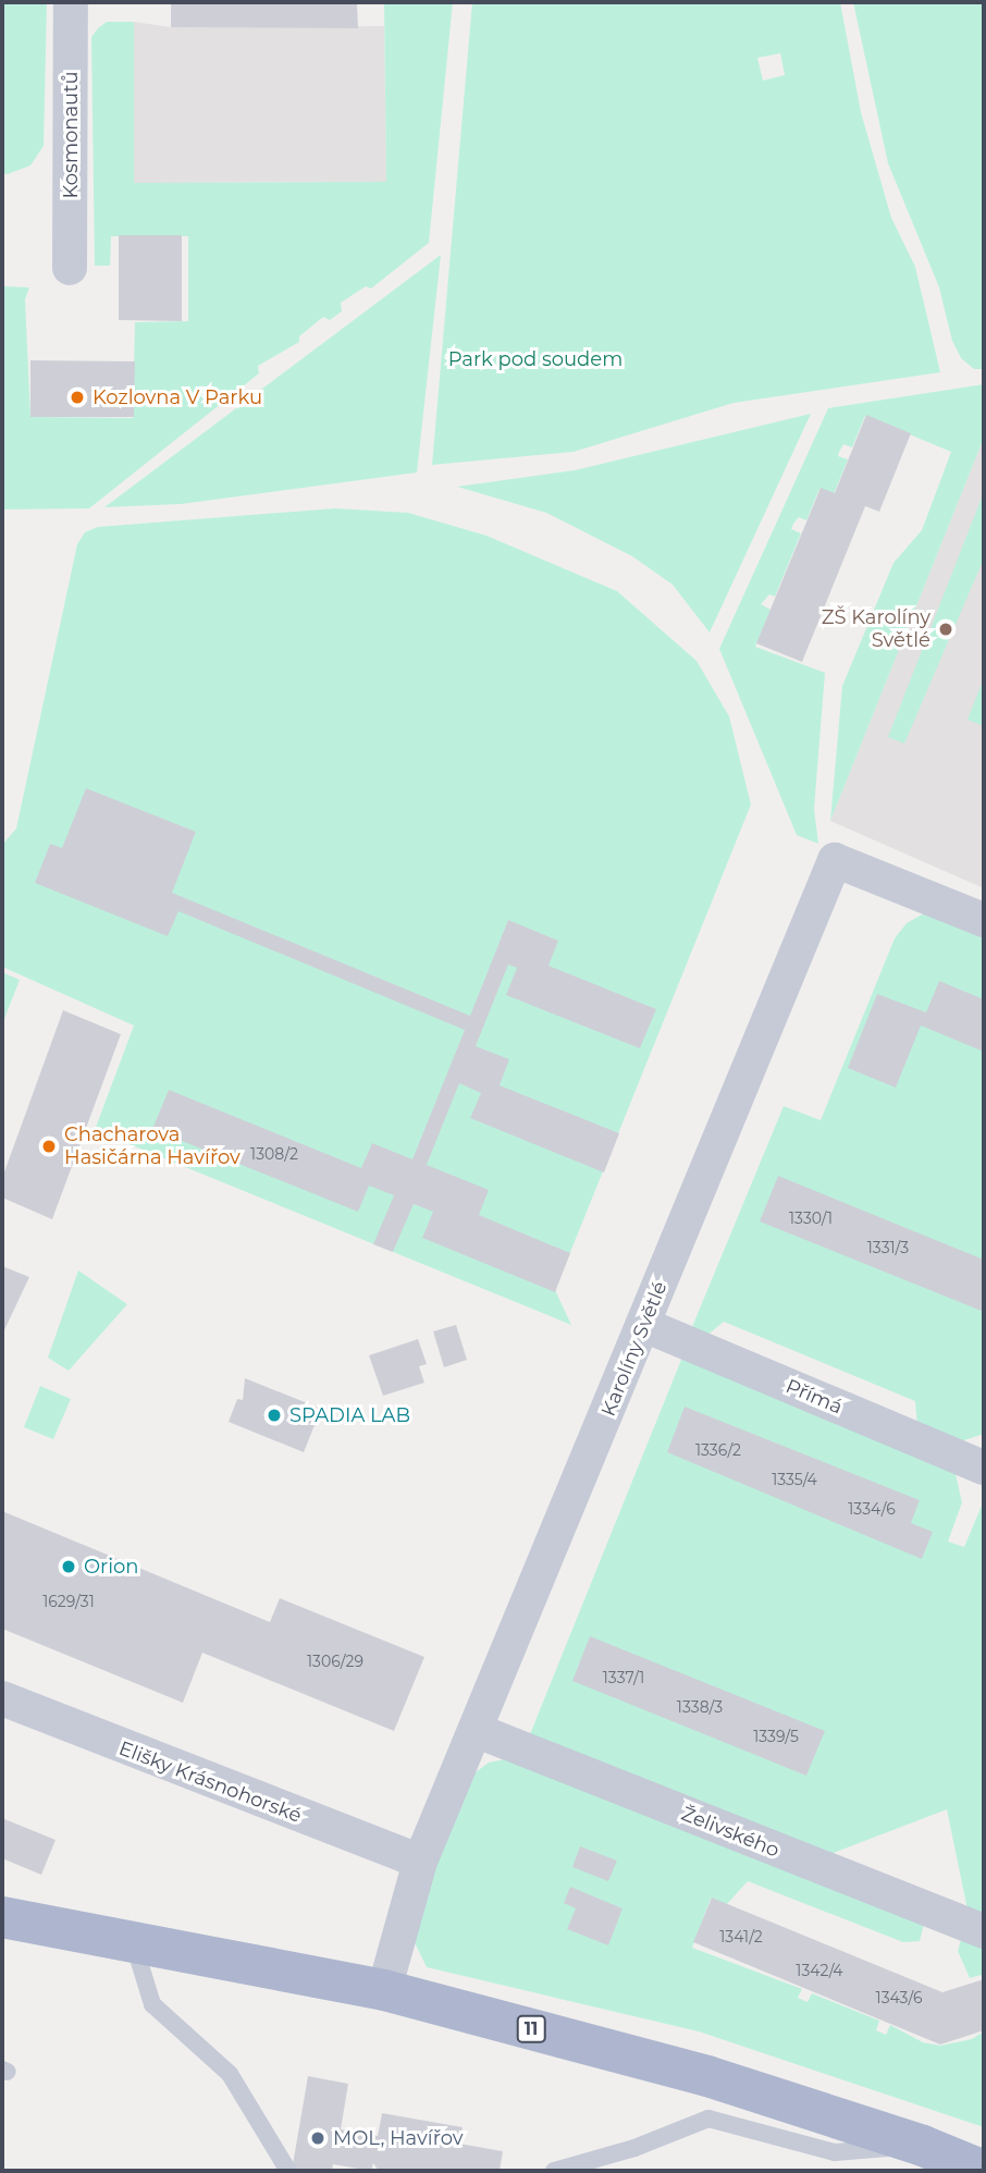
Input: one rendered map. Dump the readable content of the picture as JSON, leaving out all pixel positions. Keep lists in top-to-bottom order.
{
  "streets": {
    "main road": ["11"],
    "street": [
      "Kosmonautů",
      "Karolíny Světlé",
      "Přímá",
      "Elišky Krásnohorské",
      "Želivského"
    ]
  },
  "crossings": [
    ["Karolíny Světlé", "Přímá"],
    ["Karolíny Světlé", "Elišky Krásnohorské"],
    ["Karolíny Světlé", "Želivského"],
    ["Karolíny Světlé", "11"]
  ],
  "parks": ["Park pod soudem"],
  "places": [
    "Kozlovna V Parku",
    "ZŠ Karolíny Světlé",
    "Chacharova Hasičárna Havířov",
    "SPADIA LAB",
    "Orion",
    "MOL, Havířov"
  ],
  "house_numbers": [
    "1308/2",
    "1330/1",
    "1331/3",
    "1336/2",
    "1335/4",
    "1334/6",
    "1629/31",
    "1306/29",
    "1337/1",
    "1338/3",
    "1339/5",
    "1341/2",
    "1342/4",
    "1343/6"
  ]
}
